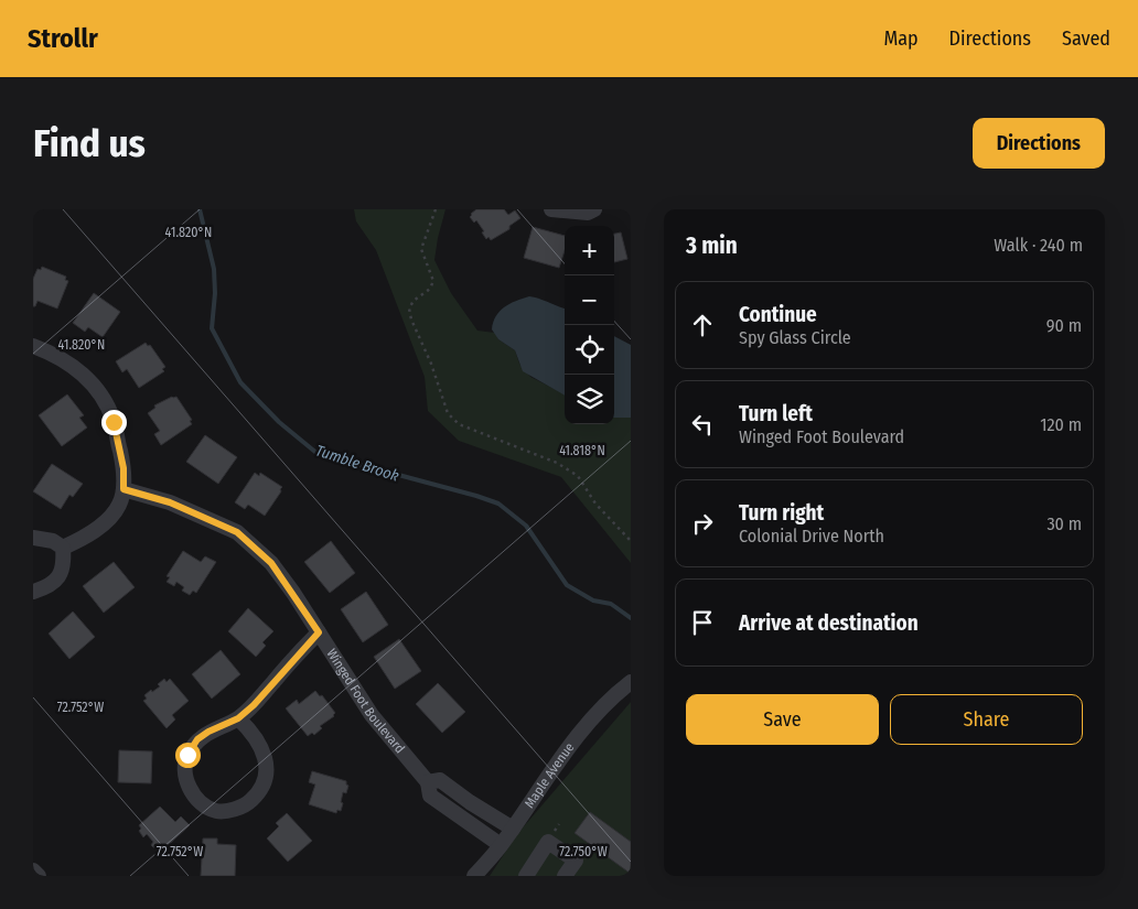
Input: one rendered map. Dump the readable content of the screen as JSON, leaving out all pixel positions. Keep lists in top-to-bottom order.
{
  "streets": {
    "street": ["Winged Foot Boulevard", "Maple Avenue"]
  },
  "crossings": [
    ["Winged Foot Boulevard", "Maple Avenue"]
  ],
  "water": ["Tumble Brook"],
  "page": {
    "header": "Strollr",
    "nav": ["Map", "Directions", "Saved"],
    "buttons": [
      "Directions",
      ["Save", "Share"]
    ],
    "title": "Find us",
    "heading": ["3 min", "Walk · 240 m"],
    "map_buttons": ["+", "−"],
    "list": [
      ["Continue", "Spy Glass Circle", "90 m"],
      ["Turn left", "Winged Foot Boulevard", "120 m"],
      ["Turn right", "Colonial Drive North", "30 m"],
      "Arrive at destination"
    ]
  },
  "coordinates": [
    "41.820°N",
    "41.818°N",
    "72.752°W",
    "72.750°W"
  ]
}
